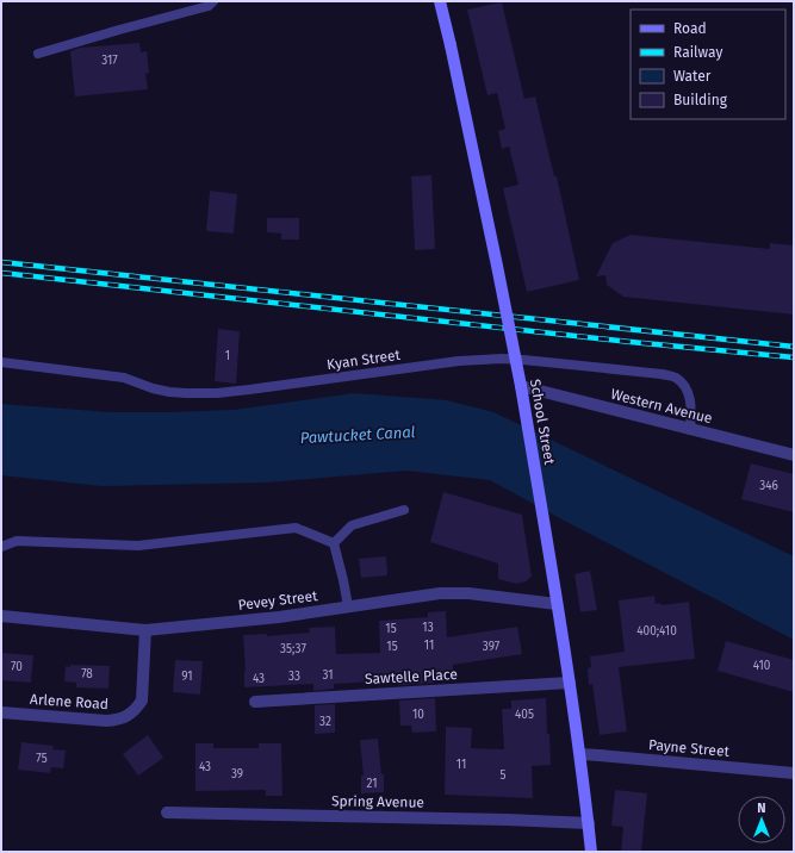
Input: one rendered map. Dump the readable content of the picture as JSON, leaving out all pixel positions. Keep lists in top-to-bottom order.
{
  "streets": {
    "main road": ["School Street"],
    "street": [
      "Western Avenue",
      "Pevey Street",
      "Sawtelle Place",
      "Arlene Road",
      "Payne Street",
      "Spring Avenue"
    ],
    "lane": ["Kyan Street"]
  },
  "crossings": [
    ["Kyan Street", "Western Avenue"],
    ["Western Avenue", "School Street"],
    ["School Street", "Pevey Street"],
    ["School Street", "Sawtelle Place"],
    ["School Street", "Payne Street"],
    ["School Street", "Spring Avenue"],
    ["Pevey Street", "Arlene Road"]
  ],
  "water": ["Pawtucket Canal"],
  "house_numbers": [
    "317",
    "1",
    "346",
    "13",
    "15",
    "400;410",
    "11",
    "15",
    "397",
    "35;37",
    "410",
    "70",
    "78",
    "31",
    "91",
    "33",
    "43",
    "10",
    "405",
    "32",
    "75",
    "11",
    "43",
    "39",
    "5",
    "21"
  ],
  "legend": [
    "Road",
    "Railway",
    "Water",
    "Building"
  ],
  "north": "top"
}
